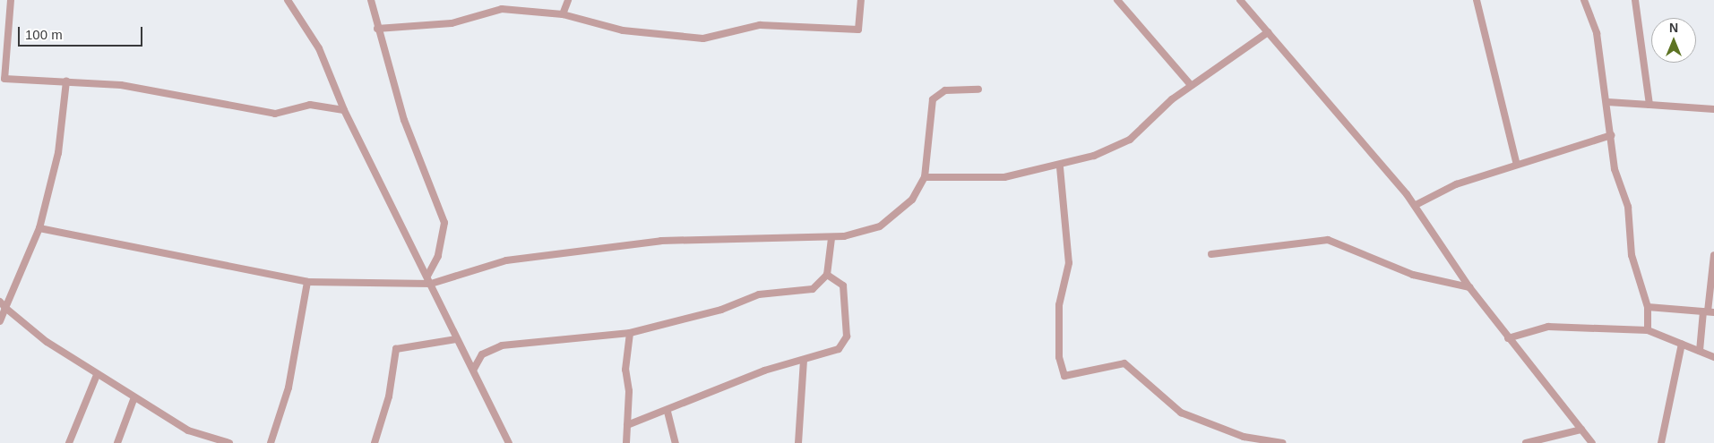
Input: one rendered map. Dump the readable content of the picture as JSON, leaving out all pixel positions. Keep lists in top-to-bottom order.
{
  "scale_bar": "100 m",
  "north": "top"
}
